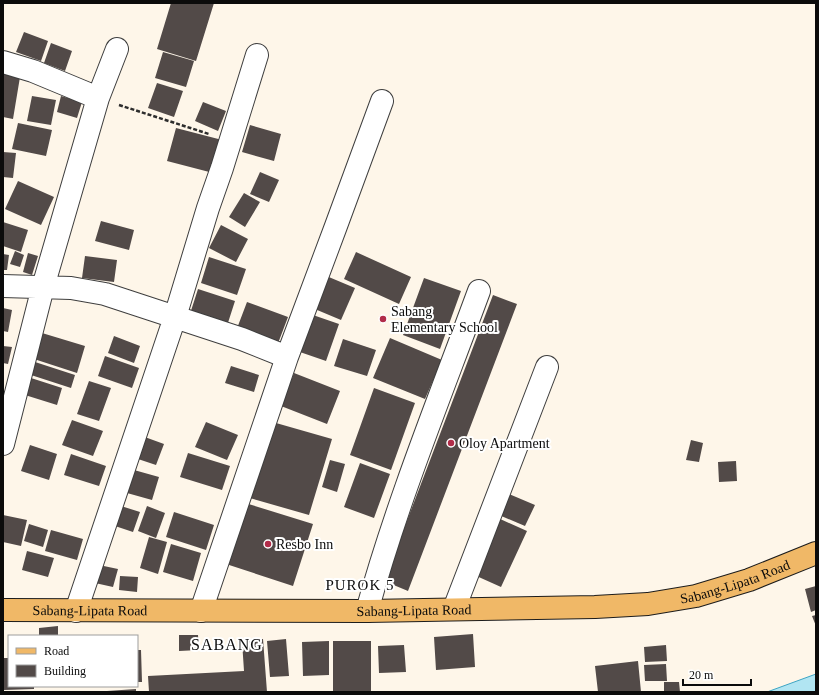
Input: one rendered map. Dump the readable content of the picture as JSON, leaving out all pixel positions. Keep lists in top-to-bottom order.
{
  "streets": {
    "main road": ["Sabang-Lipata Road"]
  },
  "districts": ["PUROK 5", "SABANG"],
  "places": ["Sabang Elementary School", "Oloy Apartment", "Resbo Inn"],
  "legend": ["Road", "Building"],
  "scale_bar": "20 m"
}
